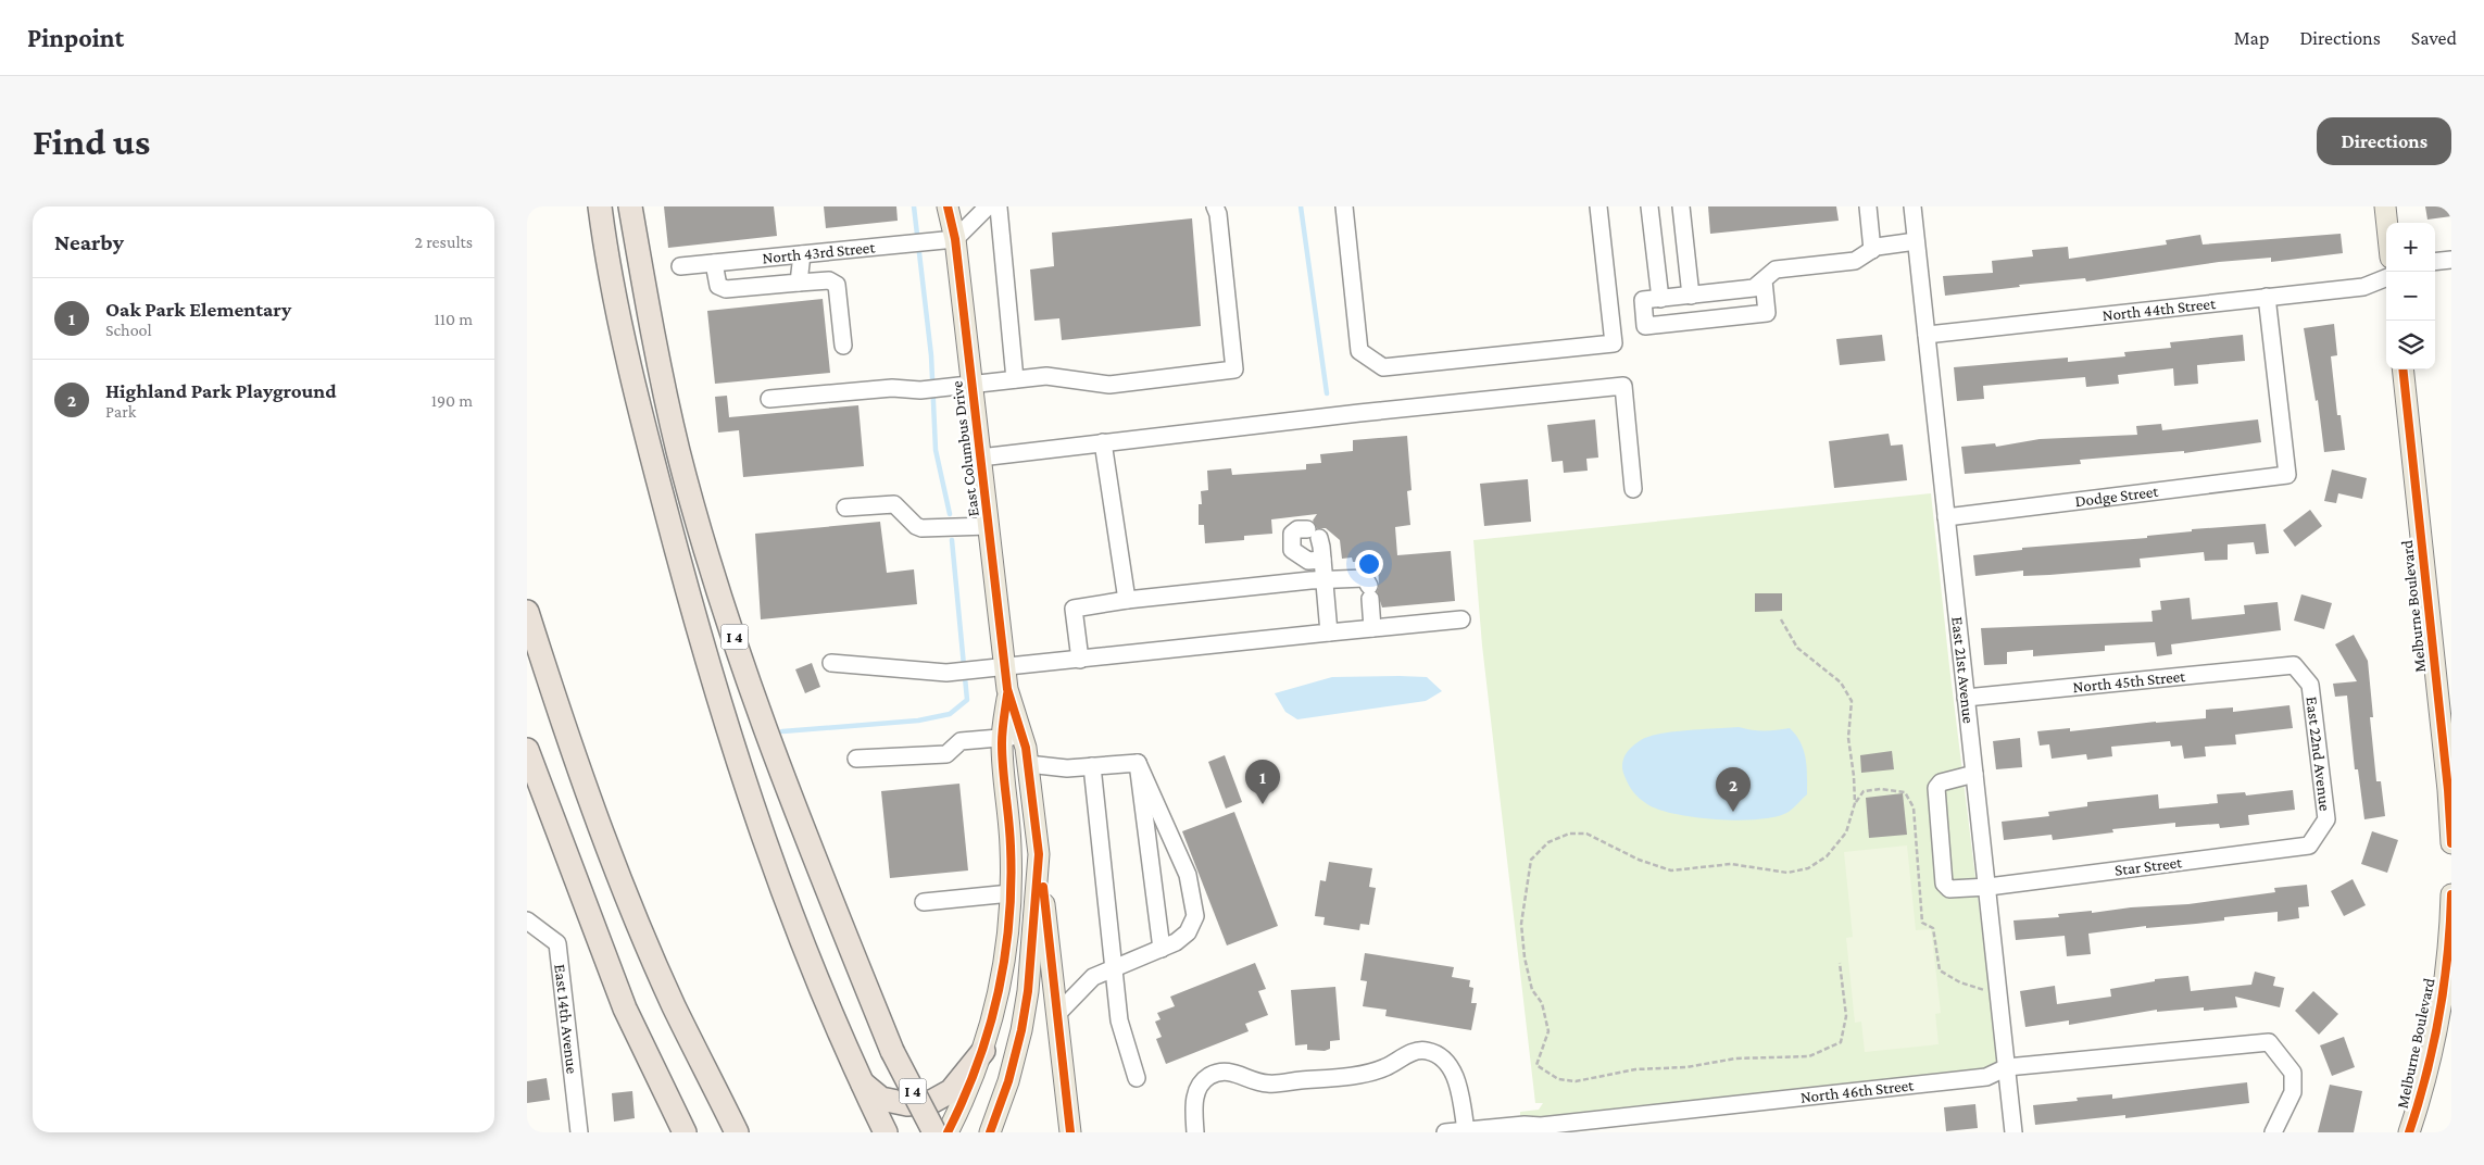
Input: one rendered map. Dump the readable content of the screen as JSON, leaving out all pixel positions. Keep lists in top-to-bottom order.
{
  "streets": {
    "highway": ["I 4"],
    "main road": ["East Columbus Drive", "Melburne Boulevard"],
    "street": [
      "North 43rd Street",
      "North 44th Street",
      "Dodge Street",
      "East 21st Avenue",
      "North 45th Street",
      "East 22nd Avenue",
      "Star Street",
      "East 14th Avenue",
      "North 46th Street"
    ]
  },
  "crossings": [
    ["North 43rd Street", "East Columbus Drive"],
    ["North 44th Street", "Dodge Street"],
    ["North 44th Street", "East 21st Avenue"],
    ["Dodge Street", "East 21st Avenue"],
    ["East 21st Avenue", "North 45th Street"],
    ["East 21st Avenue", "Star Street"],
    ["East 21st Avenue", "North 46th Street"],
    ["North 45th Street", "East 22nd Avenue"],
    ["East 22nd Avenue", "Star Street"]
  ],
  "page": {
    "header": "Pinpoint",
    "nav": ["Map", "Directions", "Saved"],
    "buttons": "Directions",
    "title": "Find us",
    "heading": ["Nearby", "2 results"],
    "map_buttons": ["+", "−"],
    "list": [
      {
        "mark": "1",
        "name": "Oak Park Elementary",
        "note": "School",
        "value": "110 m"
      },
      {
        "mark": "2",
        "name": "Highland Park Playground",
        "note": "Park",
        "value": "190 m"
      }
    ],
    "pins": ["1", "2"]
  }
}
